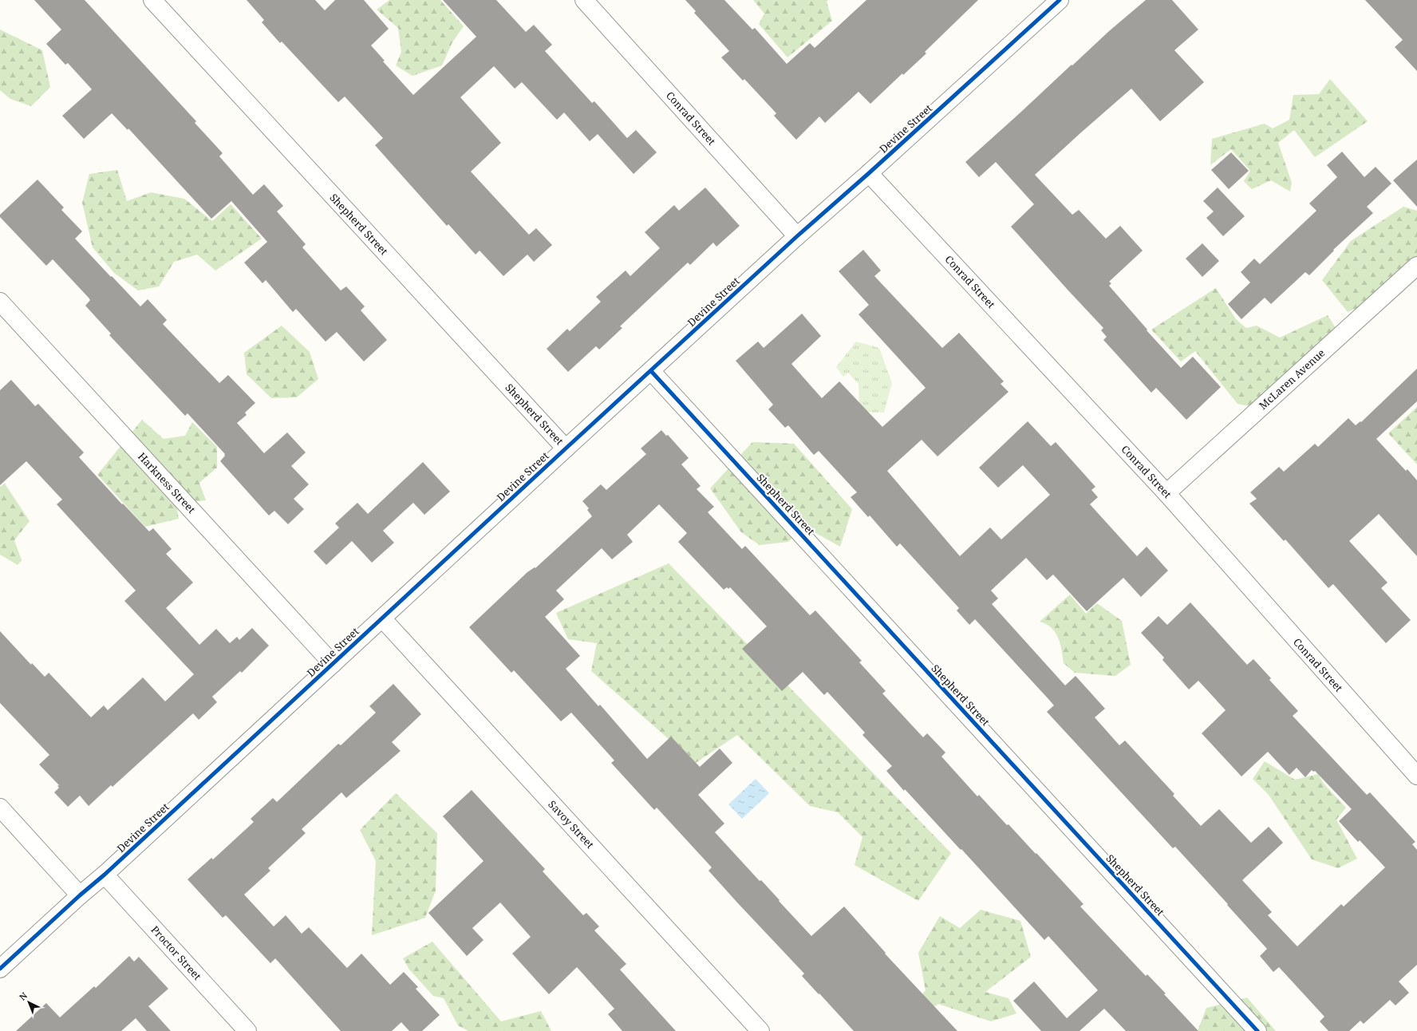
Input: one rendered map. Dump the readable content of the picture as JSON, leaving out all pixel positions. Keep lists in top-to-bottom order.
{
  "streets": {
    "street": [
      "Conrad Street",
      "Devine Street",
      "Shepherd Street",
      "McLaren Avenue",
      "Harkness Street",
      "Savoy Street",
      "Proctor Street"
    ]
  },
  "crossings": [
    ["Conrad Street", "Devine Street"],
    ["Conrad Street", "McLaren Avenue"],
    ["Devine Street", "Shepherd Street"],
    ["Devine Street", "Harkness Street"],
    ["Devine Street", "Savoy Street"],
    ["Devine Street", "Proctor Street"]
  ],
  "north": "top left"
}
